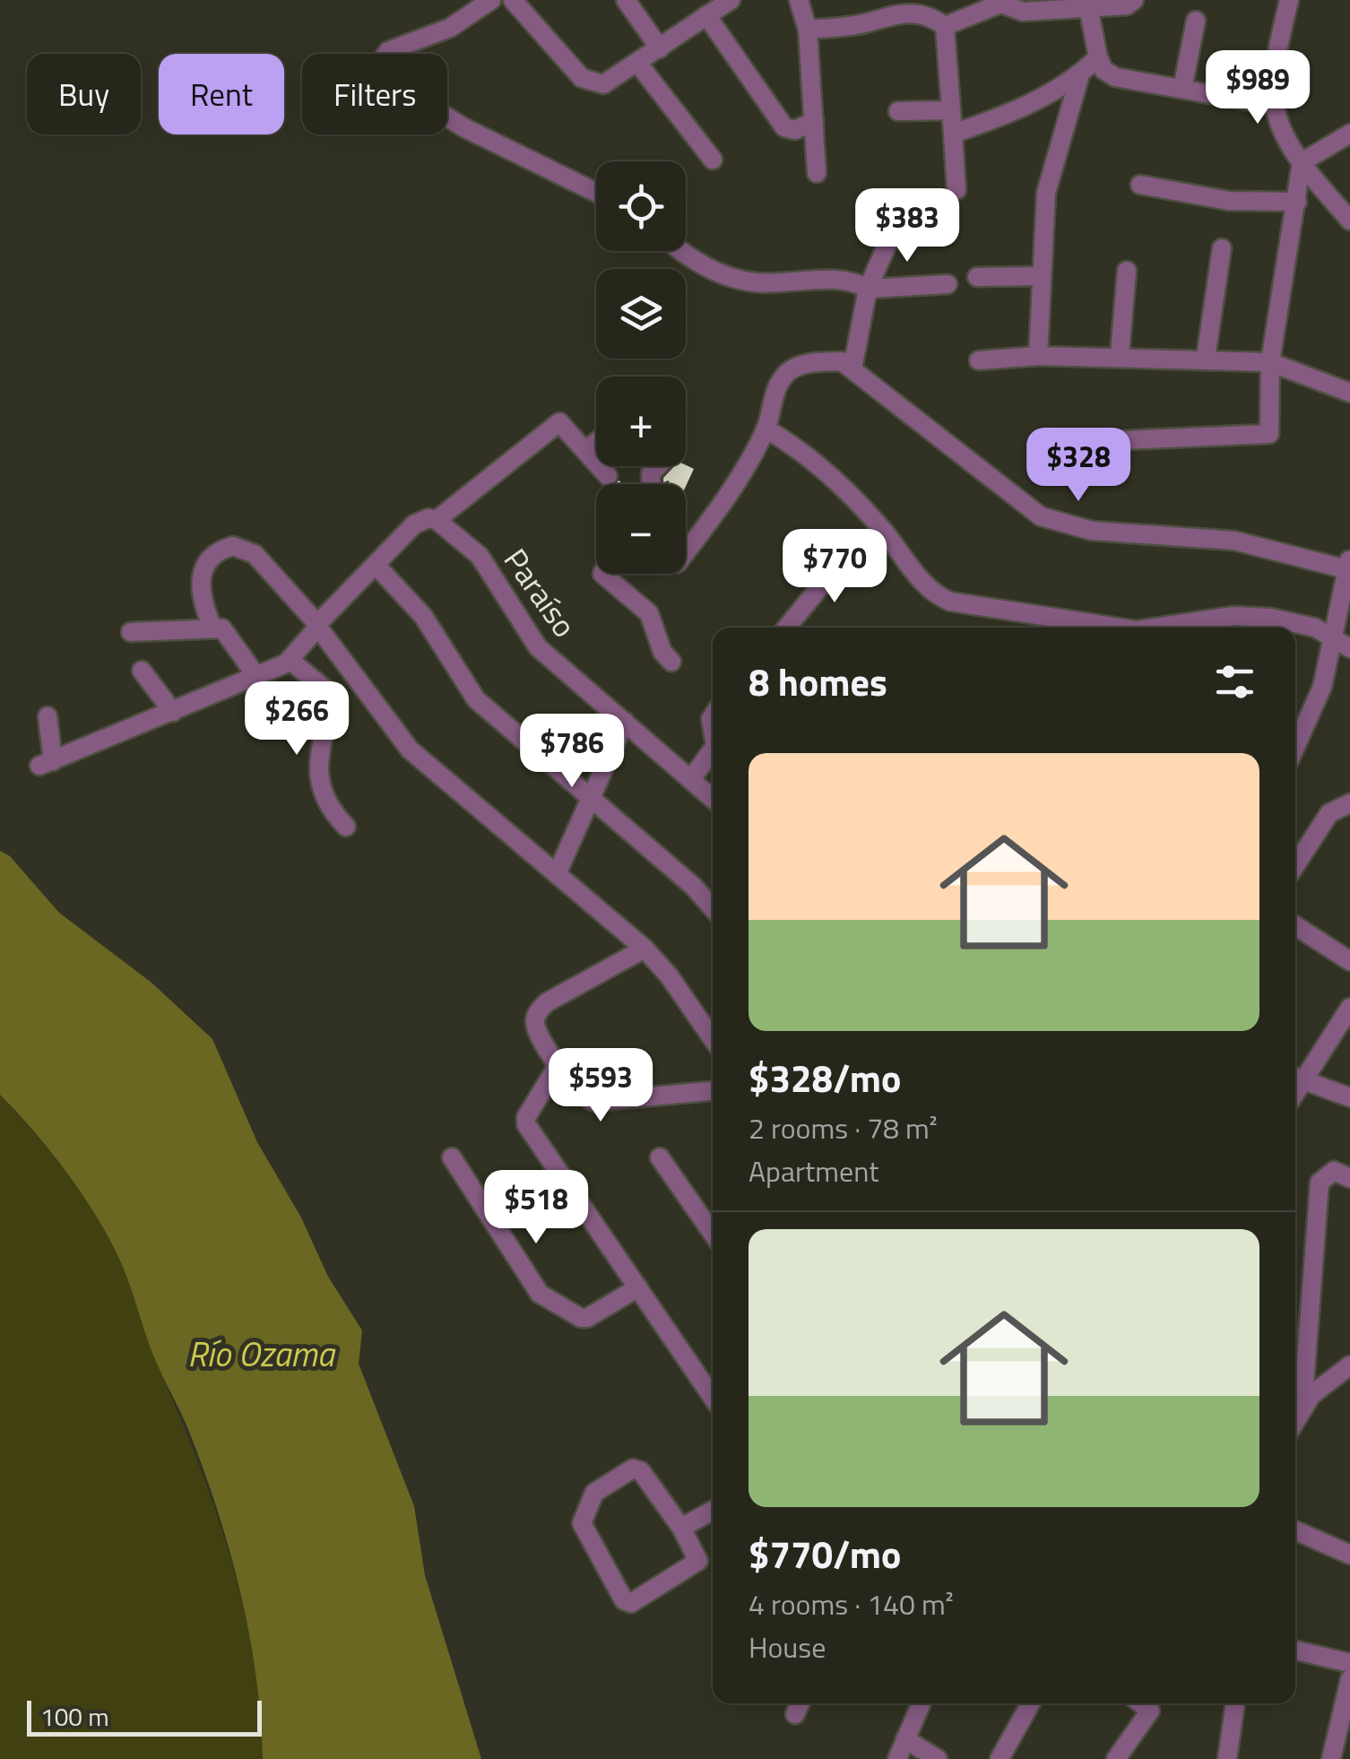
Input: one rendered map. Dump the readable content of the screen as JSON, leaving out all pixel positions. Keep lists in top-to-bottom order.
{
  "streets": {
    "street": ["Paraíso"]
  },
  "water": ["Río Ozama"],
  "scale_bar": "100 m",
  "page": {
    "price": [
      "$989",
      "$383",
      "$328",
      "$770",
      "$266",
      "$786",
      "$593",
      "$518"
    ],
    "chip": ["Buy", "Rent", "Filters"],
    "map_buttons": ["+", "−"],
    "heading": "8 homes",
    "list": [
      {
        "name": "$328/mo",
        "note": "2 rooms · 78 m² · Apartment"
      },
      {
        "name": "$770/mo",
        "note": "4 rooms · 140 m² · House"
      }
    ],
    "scale": "100 m"
  }
}
